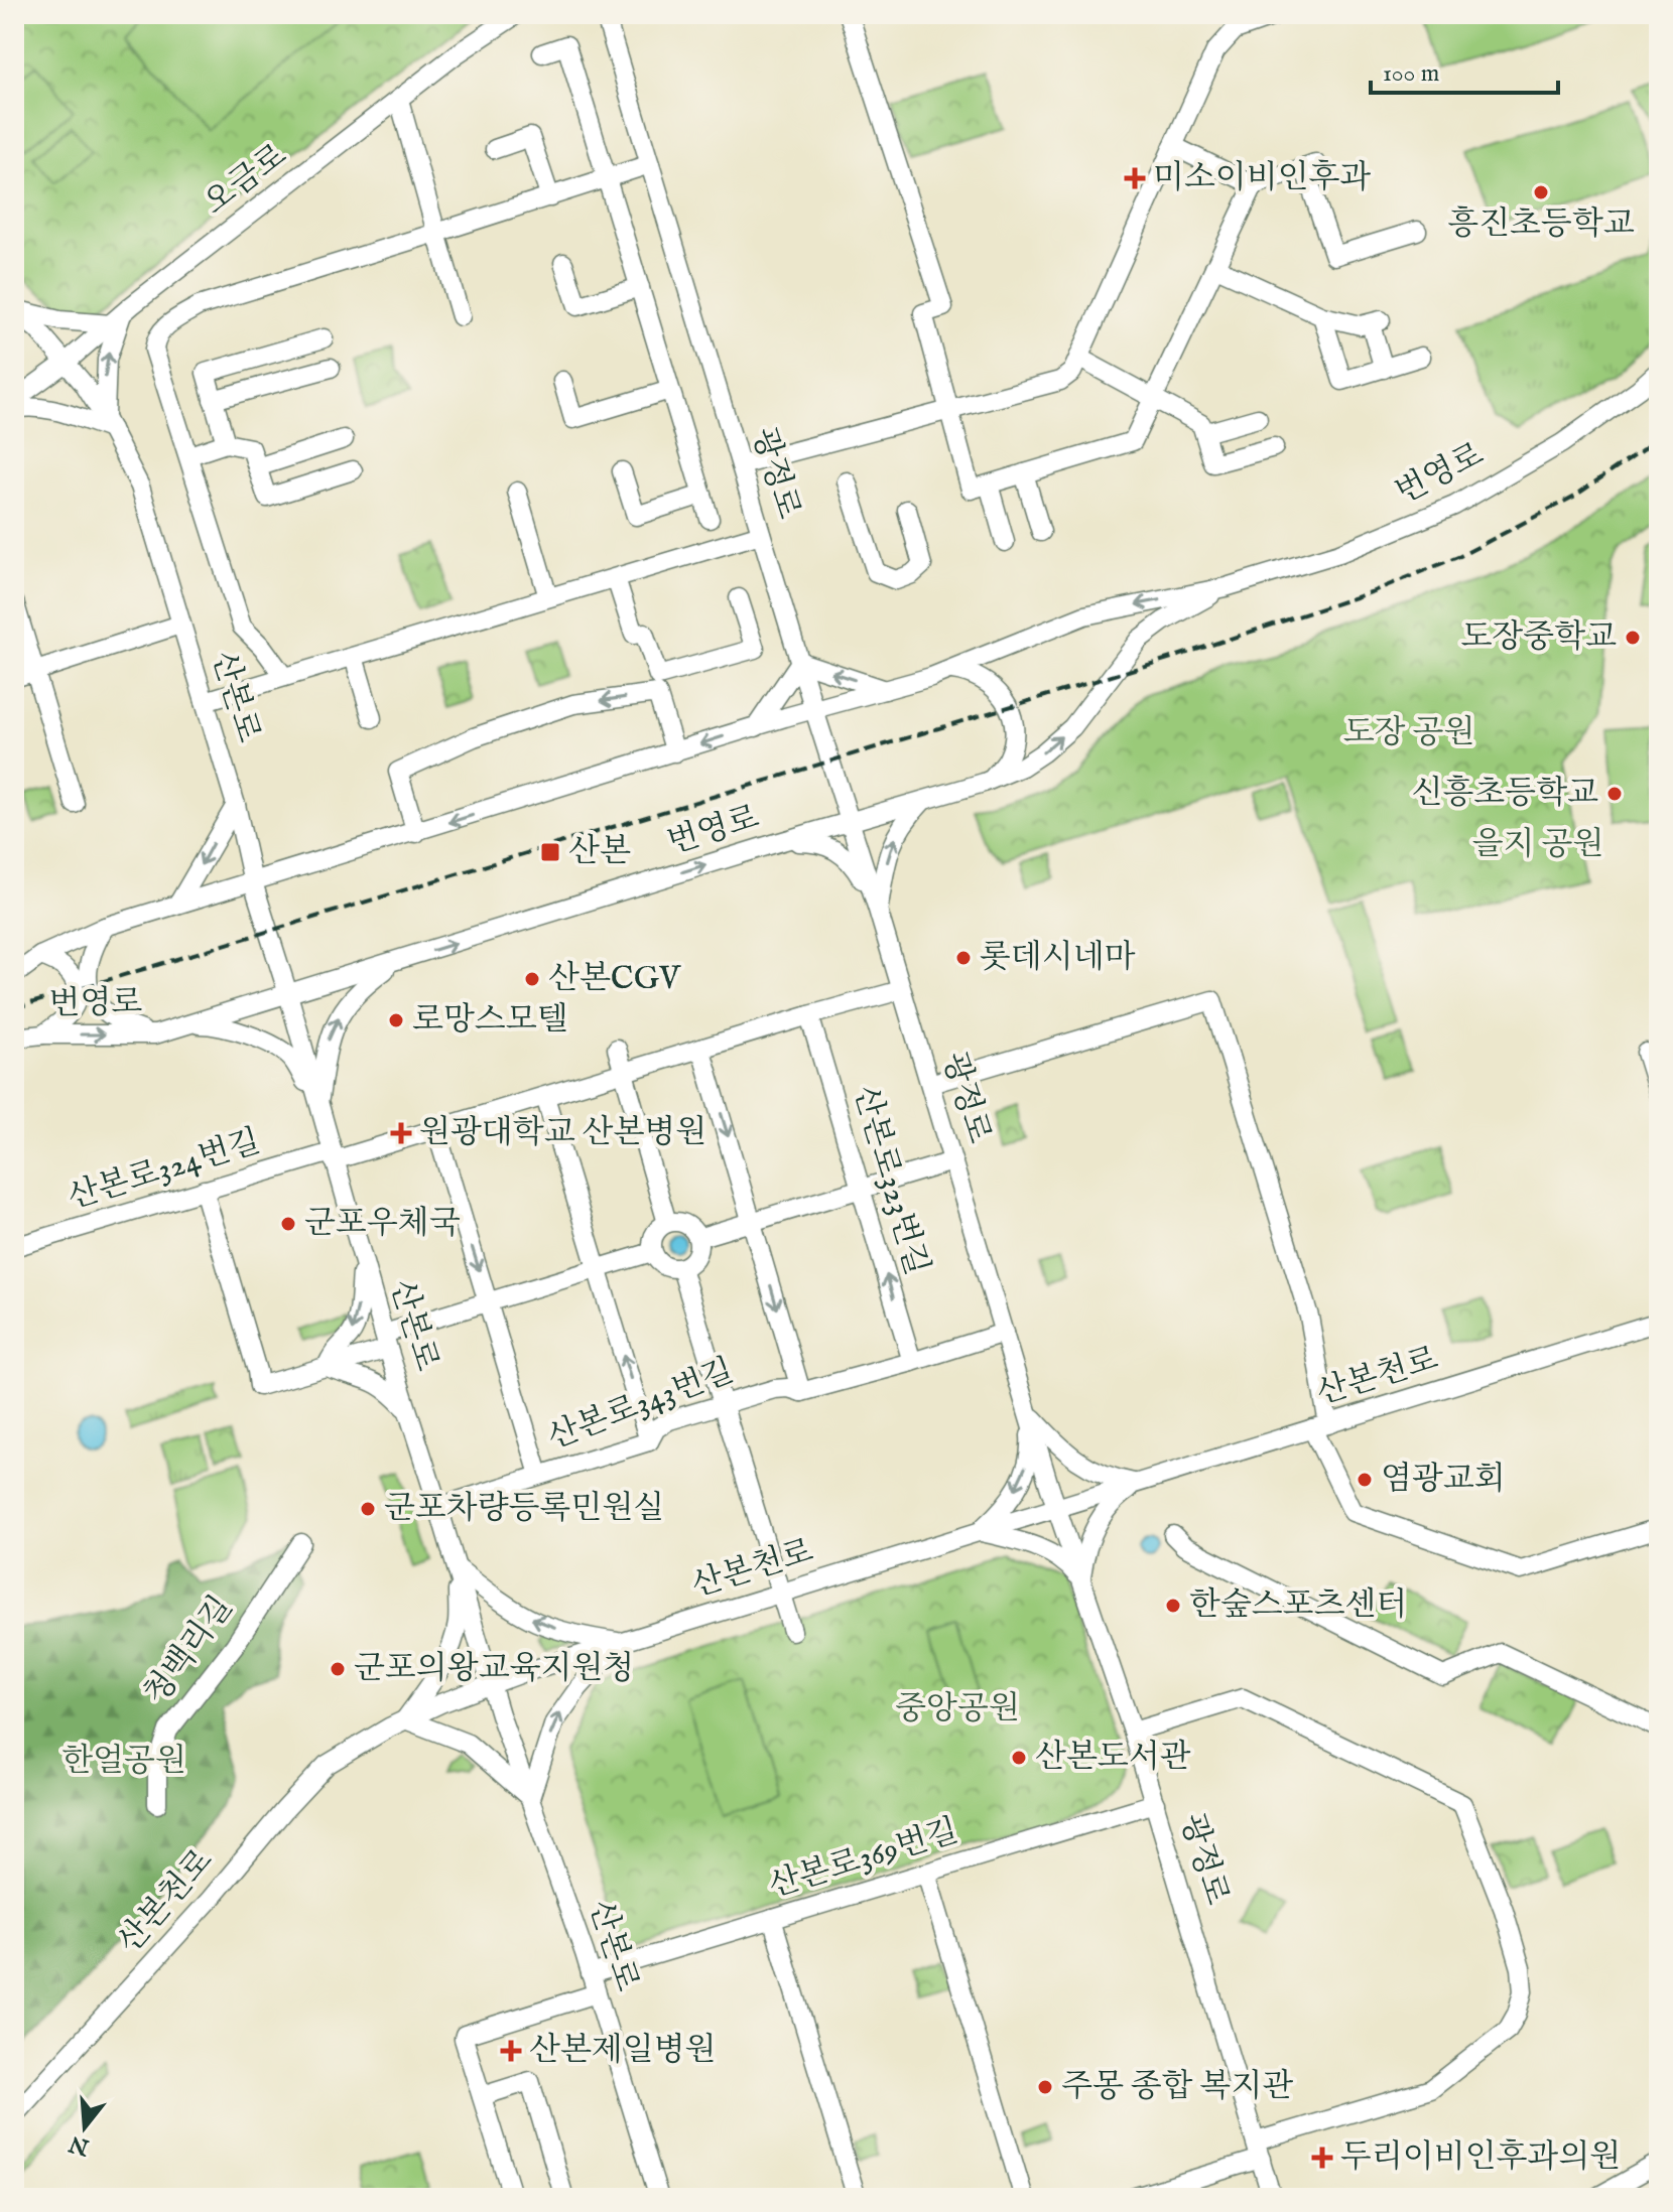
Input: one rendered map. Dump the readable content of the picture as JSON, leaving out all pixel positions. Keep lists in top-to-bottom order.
{
  "streets": {
    "street": [
      "오금로",
      "광정로",
      "번영로",
      "산본로",
      "산본로324번길",
      "산본로323번길",
      "산본천로",
      "산본로343번길",
      "청백리길",
      "산본로369번길"
    ]
  },
  "crossings": [
    ["오금로", "산본로"],
    ["광정로", "번영로"],
    ["광정로", "산본천로"],
    ["광정로", "산본로343번길"],
    ["광정로", "산본로369번길"],
    ["번영로", "산본로"],
    ["산본로", "산본로324번길"],
    ["산본로", "산본천로"],
    ["산본로", "산본로343번길"],
    ["산본로", "산본로369번길"],
    ["산본로323번길", "산본로343번길"]
  ],
  "parks": [
    "도장 공원",
    "을지 공원",
    "중앙공원",
    "한얼공원"
  ],
  "places": {
    "health": [
      "미소이비인후과",
      "원광대학교 산본병원",
      "산본제일병원",
      "두리이비인후과의원"
    ],
    "other": [
      "흥진초등학교",
      "도장중학교",
      "신흥초등학교",
      "롯데시네마",
      "산본CGV",
      "로망스모텔",
      "군포우체국",
      "염광교회",
      "군포차량등록민원실",
      "한숲스포츠센터",
      "군포의왕교육지원청",
      "산본도서관",
      "주몽 종합 복지관"
    ],
    "transit": ["산본"]
  },
  "scale_bar": "100 m",
  "north": "bottom"
}
